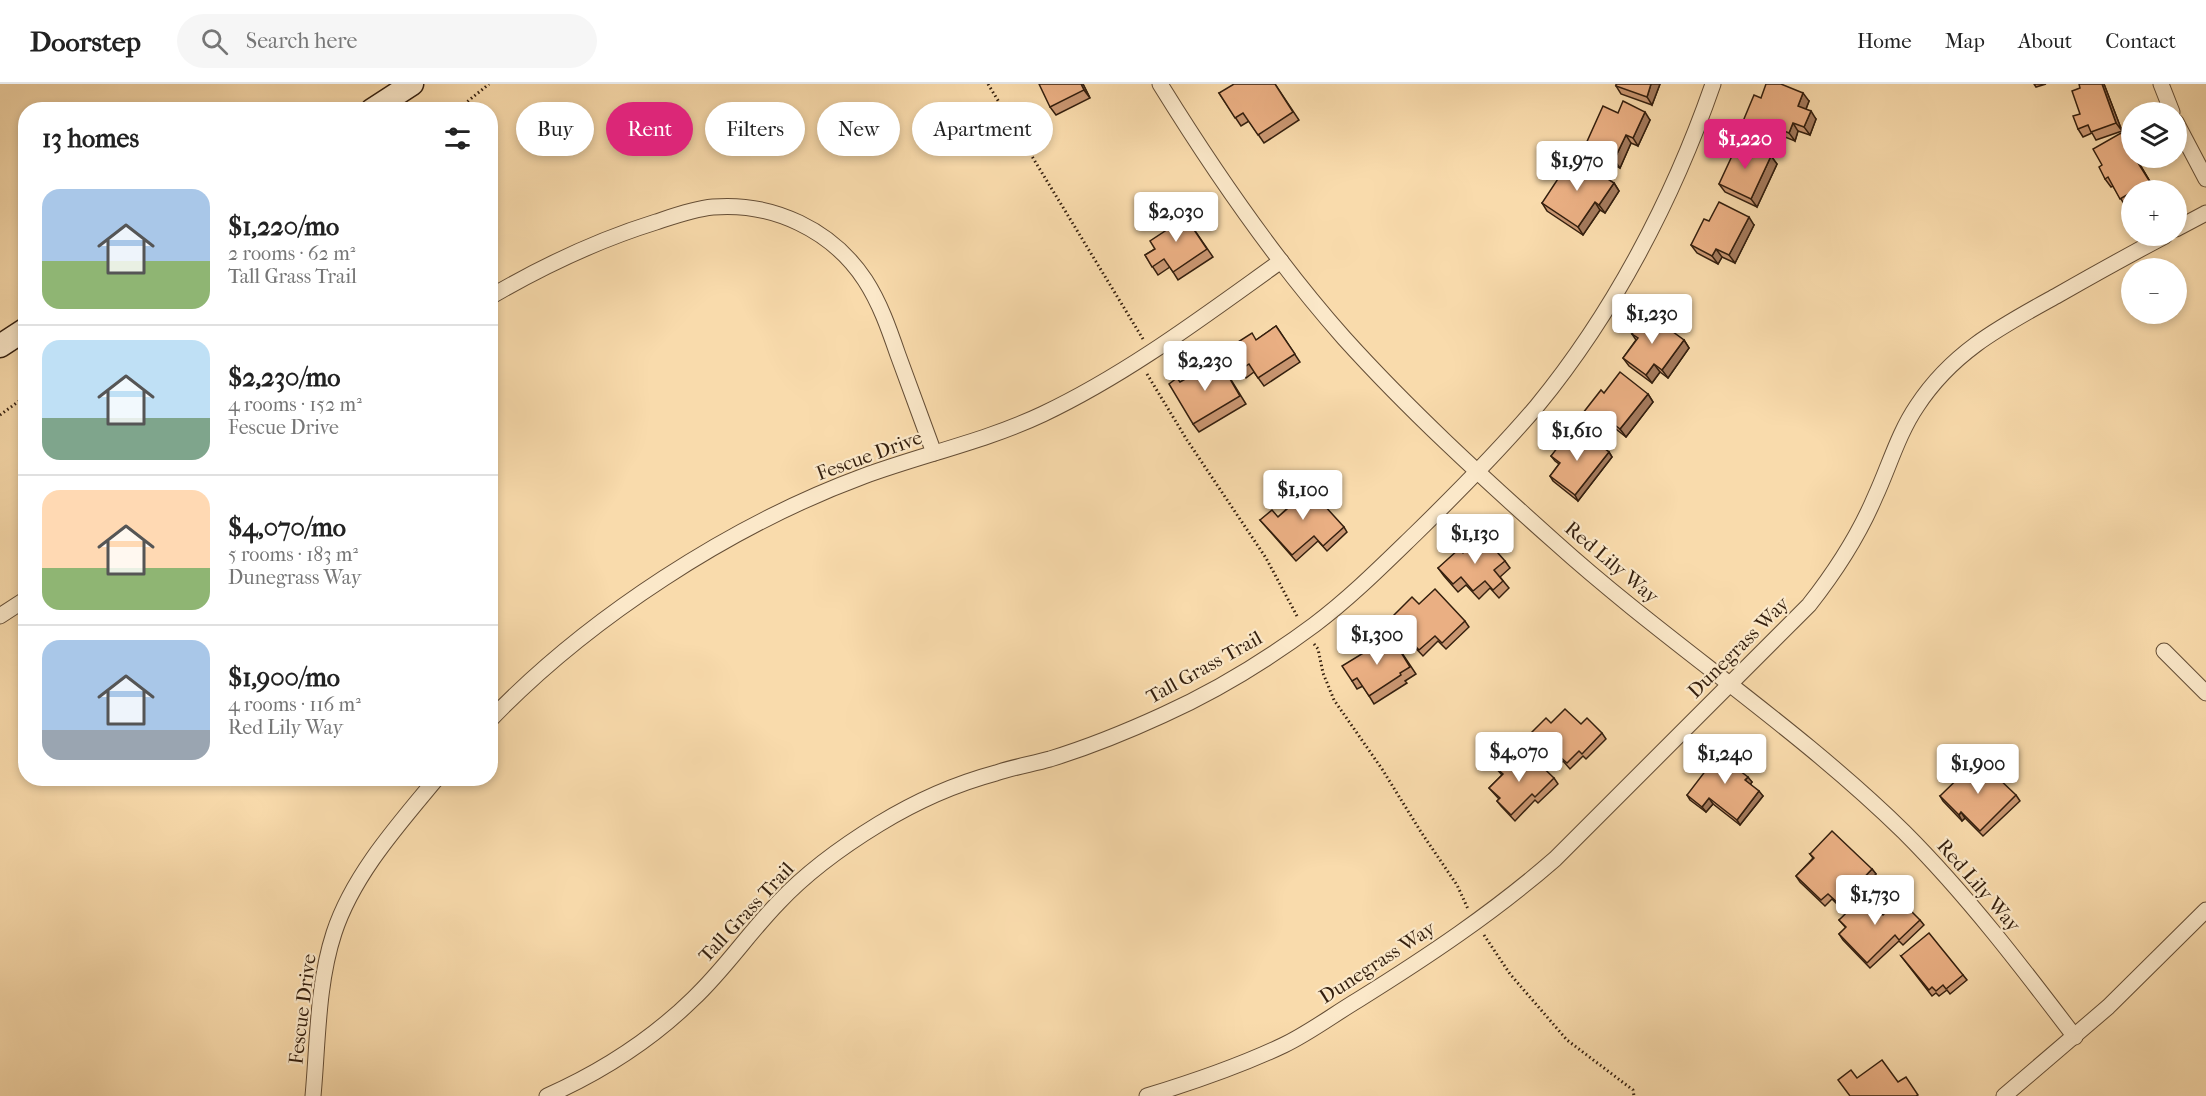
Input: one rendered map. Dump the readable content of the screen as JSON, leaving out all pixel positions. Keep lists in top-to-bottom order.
{
  "streets": {
    "street": [
      "Fescue Drive",
      "Red Lily Way",
      "Dunegrass Way",
      "Tall Grass Trail"
    ]
  },
  "crossings": [
    ["Fescue Drive", "Red Lily Way"],
    ["Red Lily Way", "Dunegrass Way"],
    ["Red Lily Way", "Tall Grass Trail"]
  ],
  "page": {
    "header": "Doorstep",
    "search": "Search here",
    "nav": [
      "Home",
      "Map",
      "About",
      "Contact"
    ],
    "map_buttons": ["+", "−"],
    "chip": [
      "Buy",
      "Rent",
      "Filters",
      "New",
      "Apartment"
    ],
    "heading": "13 homes",
    "price": [
      "$1,220",
      "$1,970",
      "$2,030",
      "$1,230",
      "$2,230",
      "$1,610",
      "$1,100",
      "$1,130",
      "$1,300",
      "$4,070",
      "$1,240",
      "$1,900",
      "$1,730"
    ],
    "list": [
      {
        "name": "$1,220/mo",
        "note": "2 rooms · 62 m² · Tall Grass Trail"
      },
      {
        "name": "$2,230/mo",
        "note": "4 rooms · 152 m² · Fescue Drive"
      },
      {
        "name": "$4,070/mo",
        "note": "5 rooms · 183 m² · Dunegrass Way"
      },
      {
        "name": "$1,900/mo",
        "note": "4 rooms · 116 m² · Red Lily Way"
      }
    ]
  }
}
